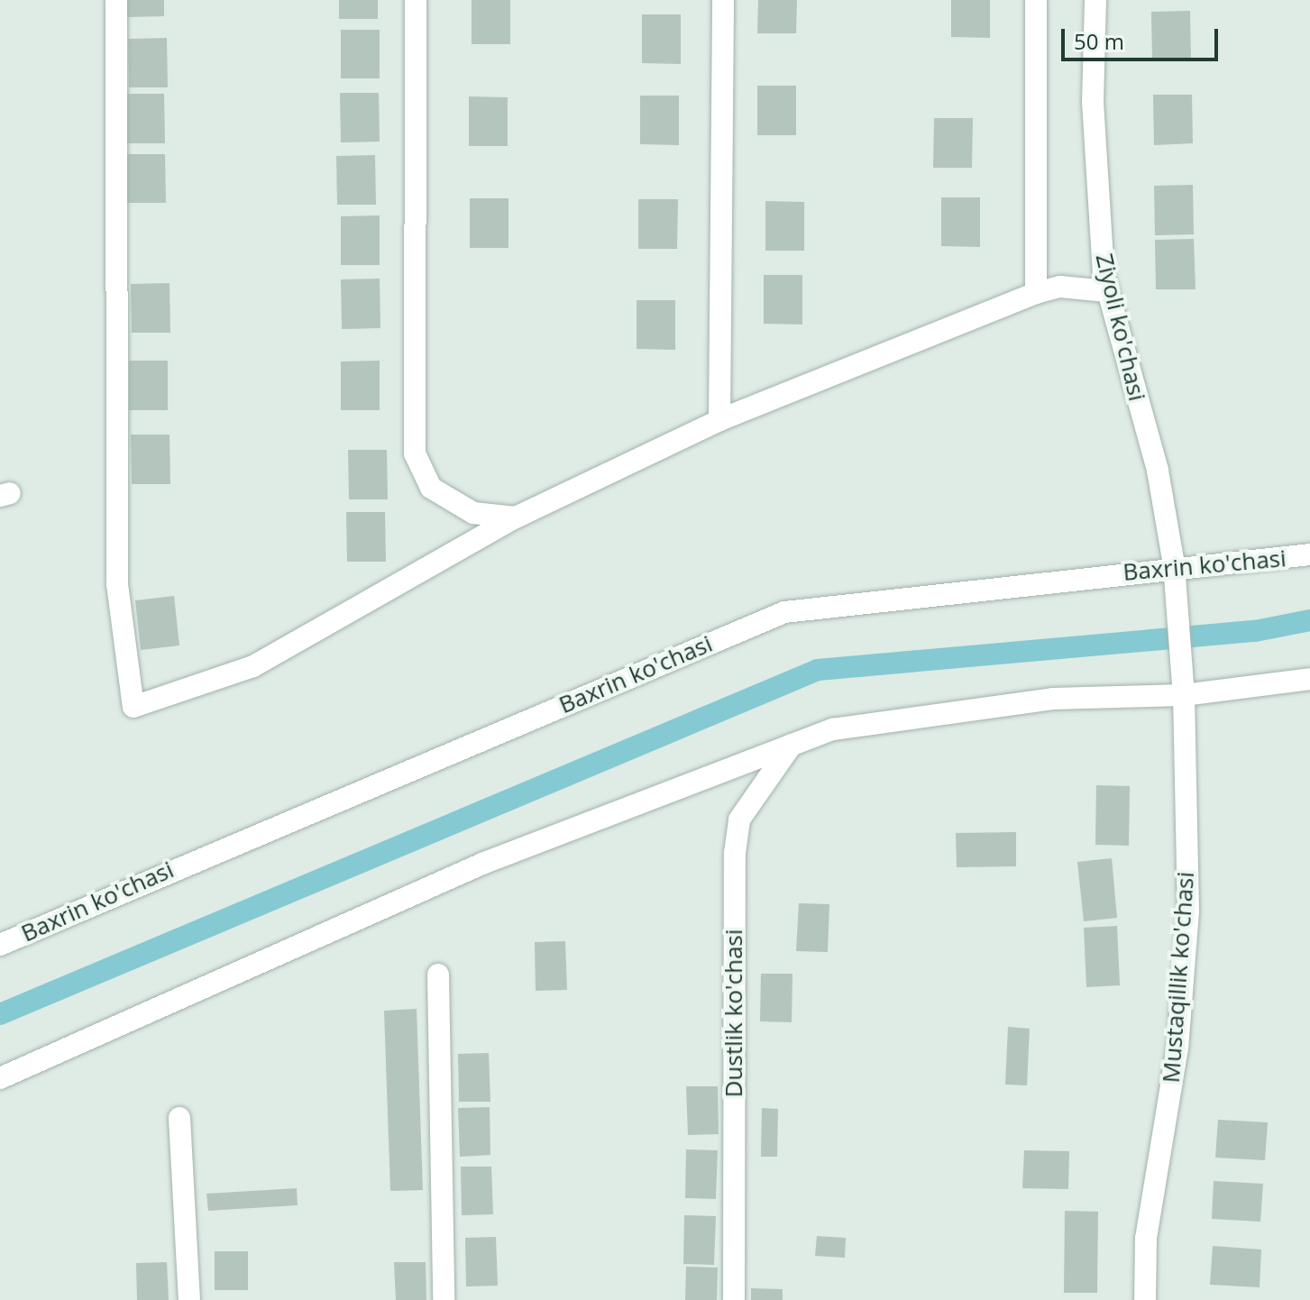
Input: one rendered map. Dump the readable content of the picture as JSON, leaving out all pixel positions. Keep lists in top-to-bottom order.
{
  "streets": {
    "street": [
      "Ziyoli ko'chasi",
      "Baxrin ko'chasi",
      "Mustaqillik ko'chasi",
      "Dustlik ko'chasi"
    ]
  },
  "crossings": [
    ["Ziyoli ko'chasi", "Baxrin ko'chasi"],
    ["Ziyoli ko'chasi", "Mustaqillik ko'chasi"]
  ],
  "scale_bar": "50 m"
}
